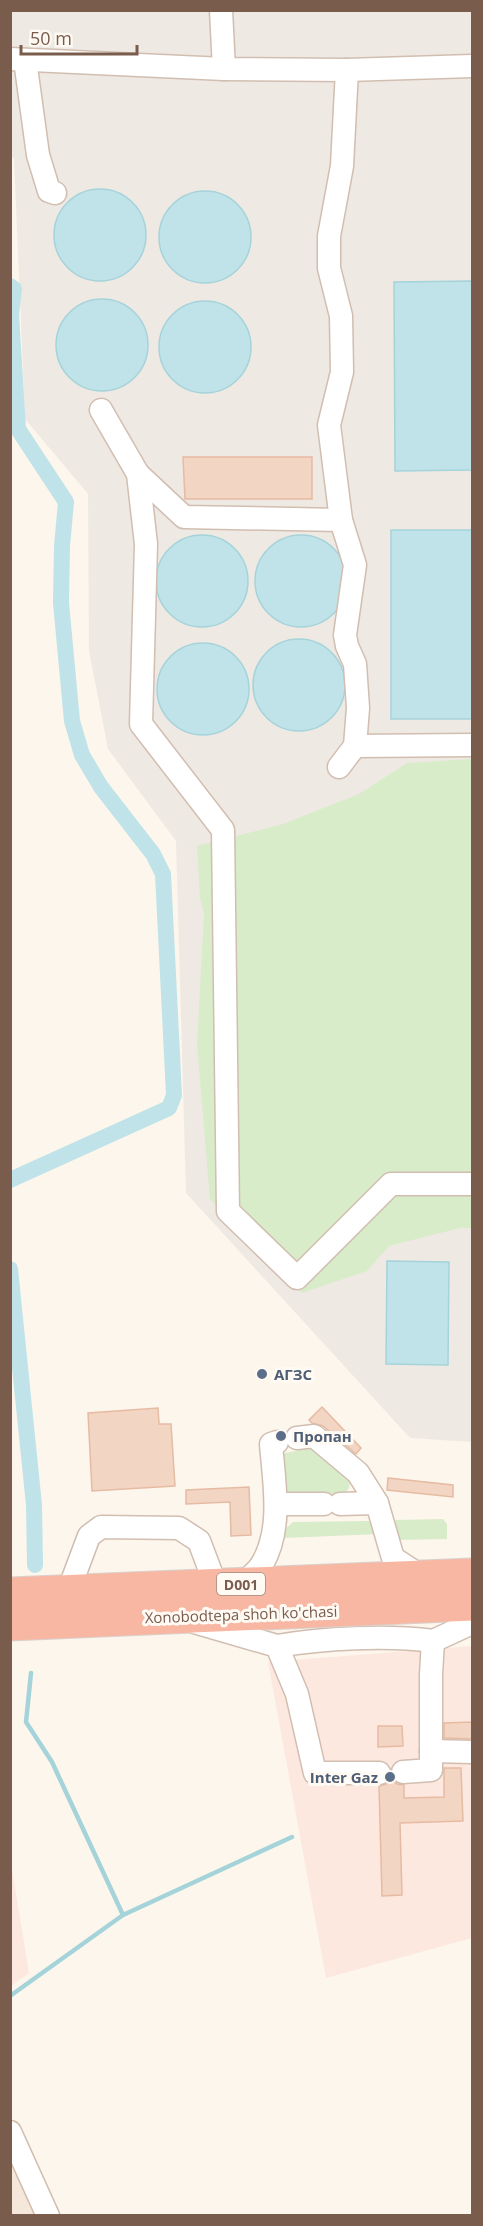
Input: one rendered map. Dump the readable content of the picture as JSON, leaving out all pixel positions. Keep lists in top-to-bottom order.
{
  "streets": {
    "highway": ["D001", "Xonobodtepa shoh ko'chasi"]
  },
  "places": ["АГЗС", "Пропан", "Inter Gaz"],
  "scale_bar": "50 m"
}
